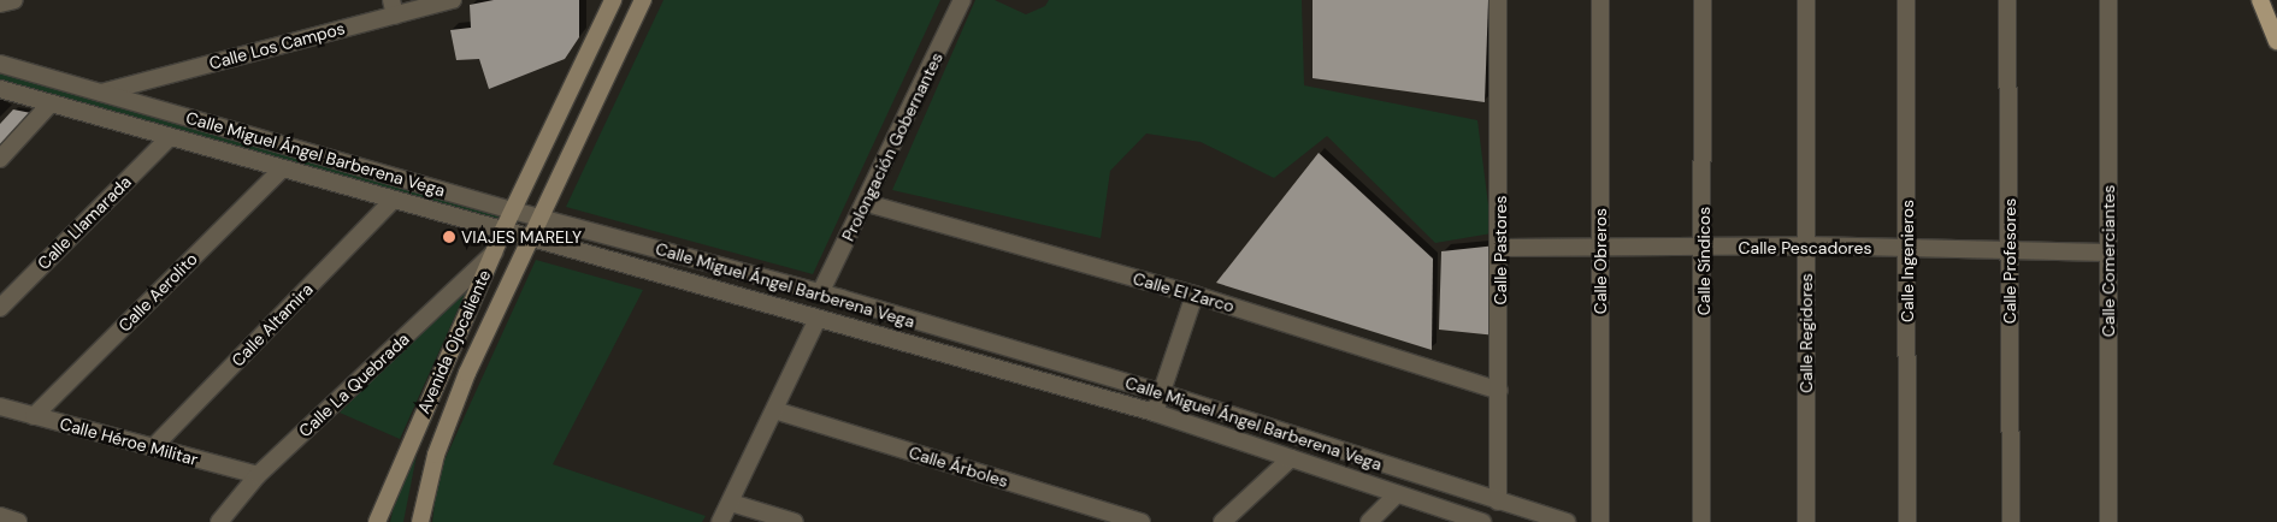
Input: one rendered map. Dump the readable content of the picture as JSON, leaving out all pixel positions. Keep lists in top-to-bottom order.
{
  "streets": {
    "main road": ["Avenida Ojocaliente"],
    "street": [
      "Calle Los Campos",
      "Prolongación Gobernantes",
      "Calle Miguel Ángel Barberena Vega",
      "Calle Llamarada",
      "Calle Pescadores",
      "Calle Pastores",
      "Calle Obreros",
      "Calle Síndicos",
      "Calle Ingenieros",
      "Calle Profesores",
      "Calle Comerciantes",
      "Calle Aerolito",
      "Calle El Zarco",
      "Calle Altamira",
      "Calle Regidores",
      "Calle La Quebrada",
      "Calle Héroe Militar",
      "Calle Árboles"
    ]
  },
  "crossings": [
    ["Calle Los Campos", "Calle Miguel Ángel Barberena Vega"],
    ["Prolongación Gobernantes", "Calle Miguel Ángel Barberena Vega"],
    ["Prolongación Gobernantes", "Calle El Zarco"],
    ["Calle Miguel Ángel Barberena Vega", "Calle Llamarada"],
    ["Calle Miguel Ángel Barberena Vega", "Calle Pastores"],
    ["Calle Miguel Ángel Barberena Vega", "Calle Aerolito"],
    ["Calle Miguel Ángel Barberena Vega", "Calle Altamira"],
    ["Calle Miguel Ángel Barberena Vega", "Avenida Ojocaliente"],
    ["Calle Pescadores", "Calle Pastores"],
    ["Calle Pescadores", "Calle Obreros"],
    ["Calle Pescadores", "Calle Síndicos"],
    ["Calle Pescadores", "Calle Ingenieros"],
    ["Calle Pescadores", "Calle Profesores"],
    ["Calle Pescadores", "Calle Comerciantes"],
    ["Calle Pescadores", "Calle Regidores"],
    ["Calle Pastores", "Calle El Zarco"],
    ["Calle Aerolito", "Calle Héroe Militar"],
    ["Calle Altamira", "Calle Héroe Militar"],
    ["Avenida Ojocaliente", "Calle La Quebrada"],
    ["Calle La Quebrada", "Calle Héroe Militar"]
  ],
  "places": ["VIAJES MARELY"]
}
